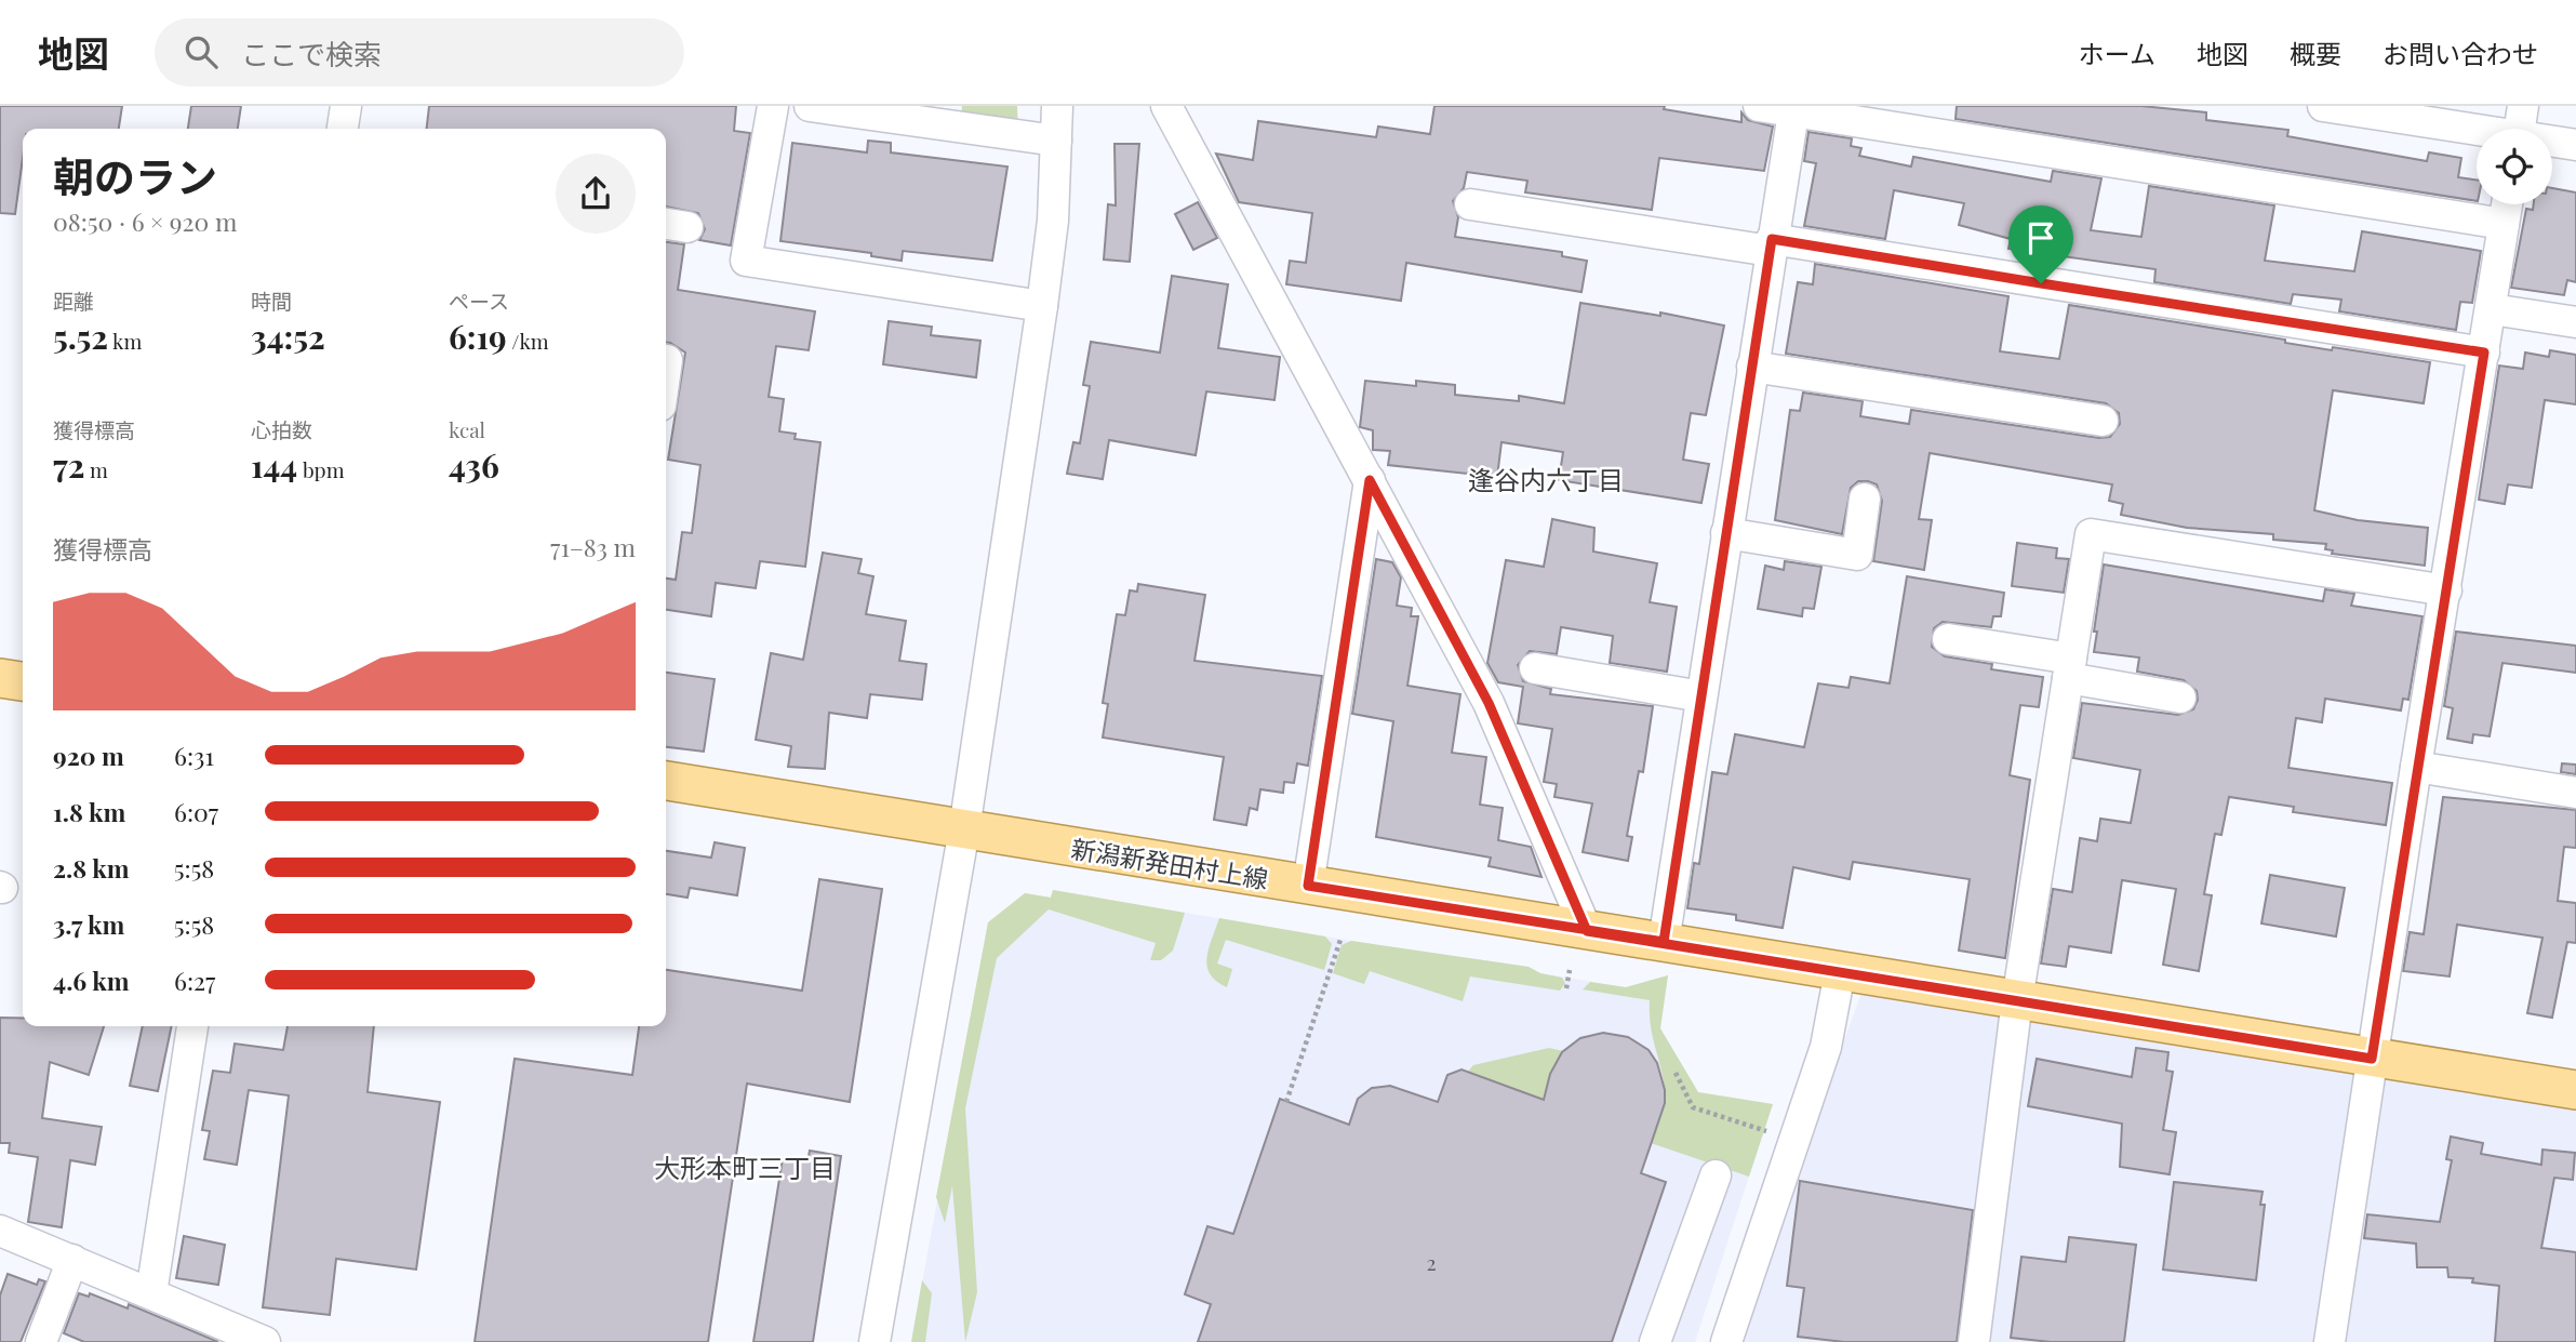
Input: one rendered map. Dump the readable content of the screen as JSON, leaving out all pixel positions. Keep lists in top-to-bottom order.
{
  "streets": {
    "main road": ["新潟新発田村上線"]
  },
  "districts": ["逢谷内六丁目", "大形本町三丁目"],
  "house_numbers": ["2"],
  "page": {
    "header": "地図",
    "search": "ここで検索",
    "nav": [
      "ホーム",
      "地図",
      "概要",
      "お問い合わせ"
    ],
    "heading": ["朝のラン", "08:50 · 6 × 920 m"],
    "stats": [
      ["距離", "5.52 km"],
      ["時間", "34:52"],
      ["ペース", "6:19 /km"],
      ["獲得標高", "72 m"],
      ["心拍数", "144 bpm"],
      ["kcal", "436"]
    ],
    "chart": ["獲得標高", "71–83 m"],
    "list": [
      {
        "name": "920 m",
        "note": "6:31"
      },
      {
        "name": "1.8 km",
        "note": "6:07"
      },
      {
        "name": "2.8 km",
        "note": "5:58"
      },
      {
        "name": "3.7 km",
        "note": "5:58"
      },
      {
        "name": "4.6 km",
        "note": "6:27"
      }
    ]
  }
}
